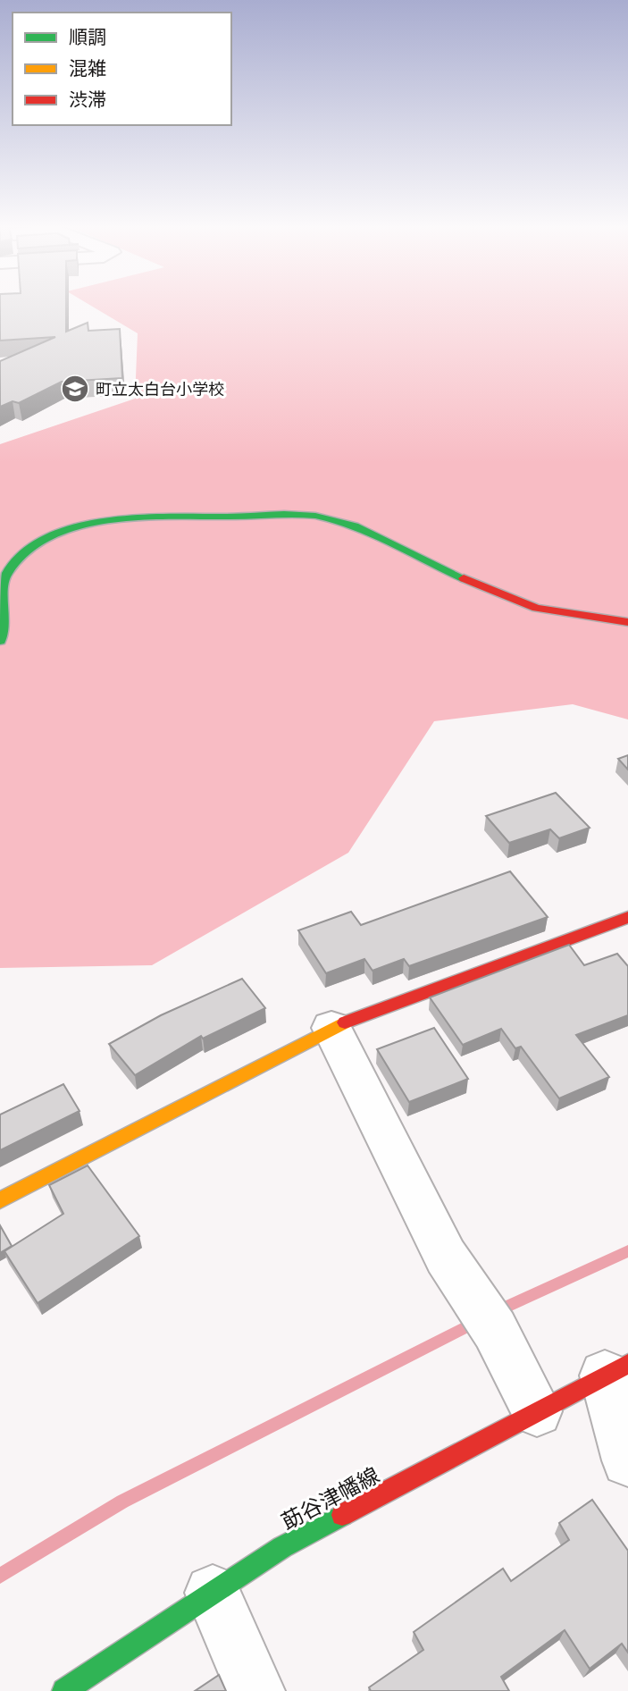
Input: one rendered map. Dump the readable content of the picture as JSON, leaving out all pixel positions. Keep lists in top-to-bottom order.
{
  "streets": {
    "street": ["莇谷津幡線"]
  },
  "places": {
    "school or university": ["町立太白台小学校"]
  },
  "legend": ["順調", "混雑", "渋滞"]
}
